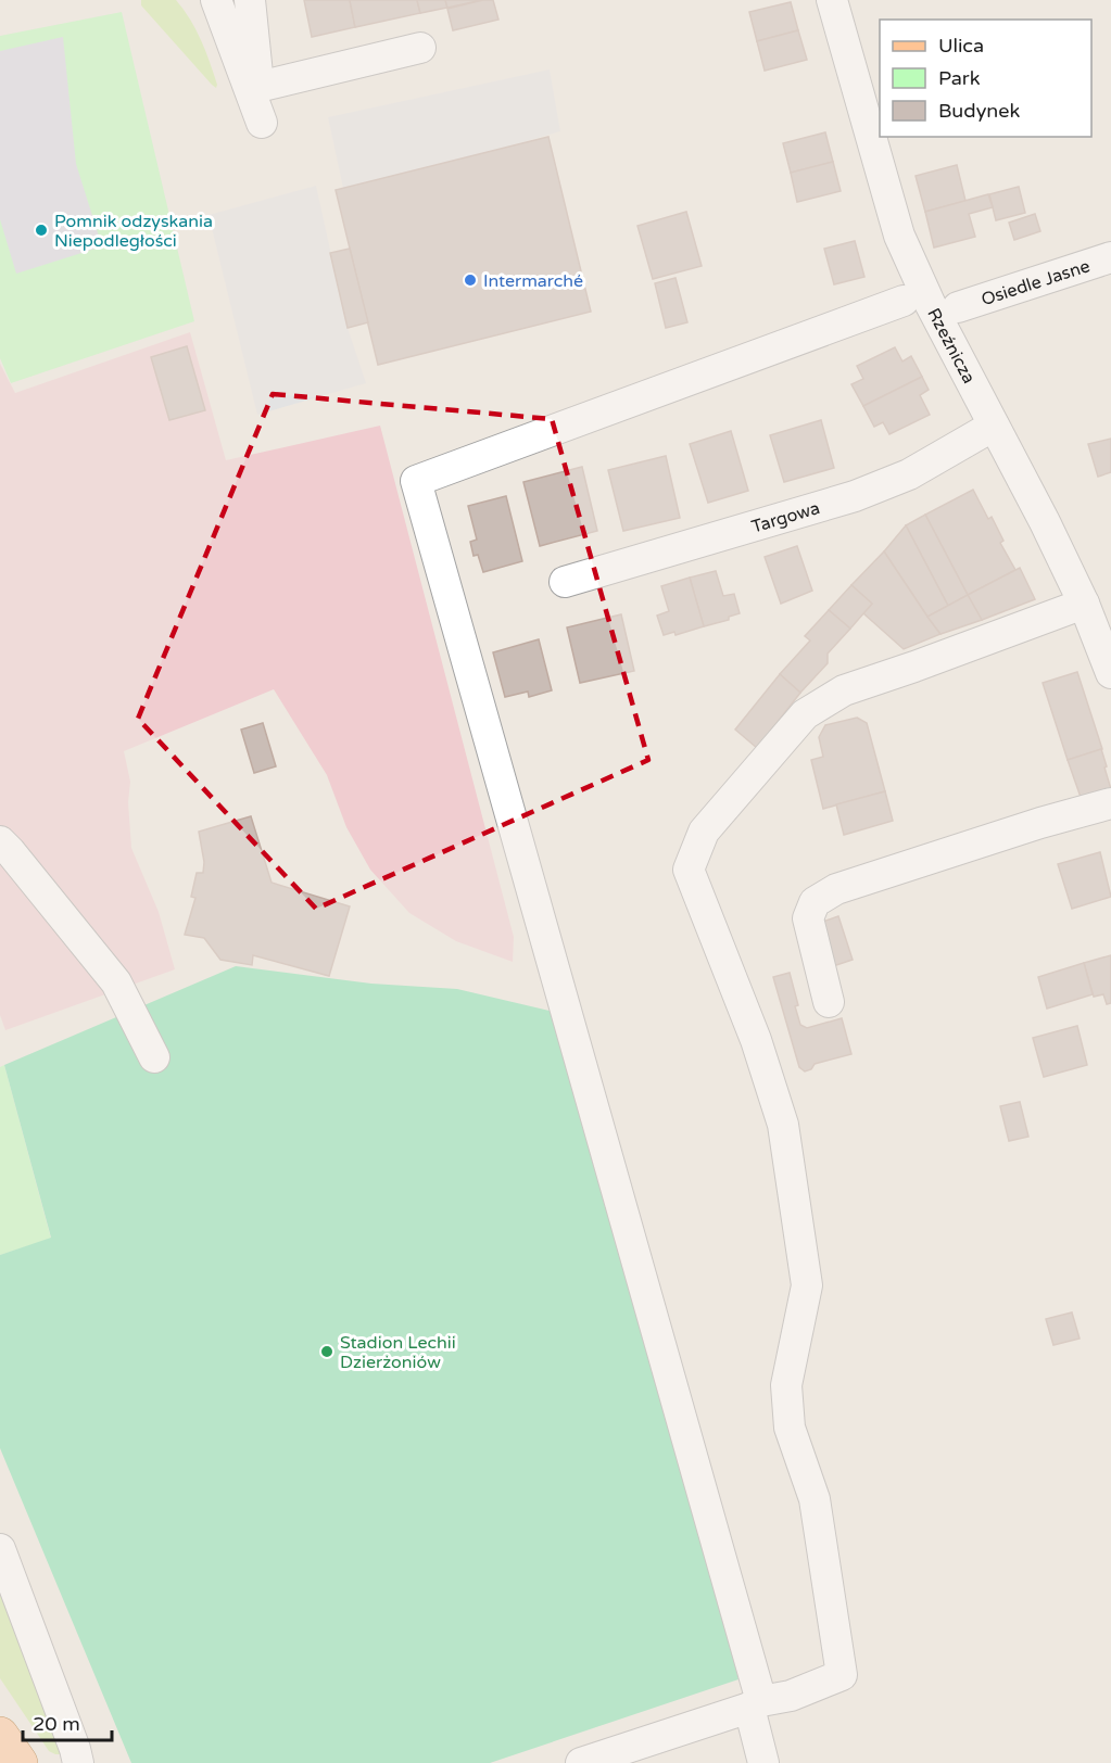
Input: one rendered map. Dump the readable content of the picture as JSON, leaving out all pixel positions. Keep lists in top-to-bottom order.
{
  "streets": {
    "street": ["Osiedle Jasne", "Rzeźnicza", "Targowa"]
  },
  "crossings": [
    ["Rzeźnicza", "Targowa"]
  ],
  "places": ["Pomnik odzyskania Niepodległości", "Intermarché", "Stadion Lechii Dzierżoniów"],
  "legend": ["Ulica", "Park", "Budynek"],
  "scale_bar": "20 m"
}
